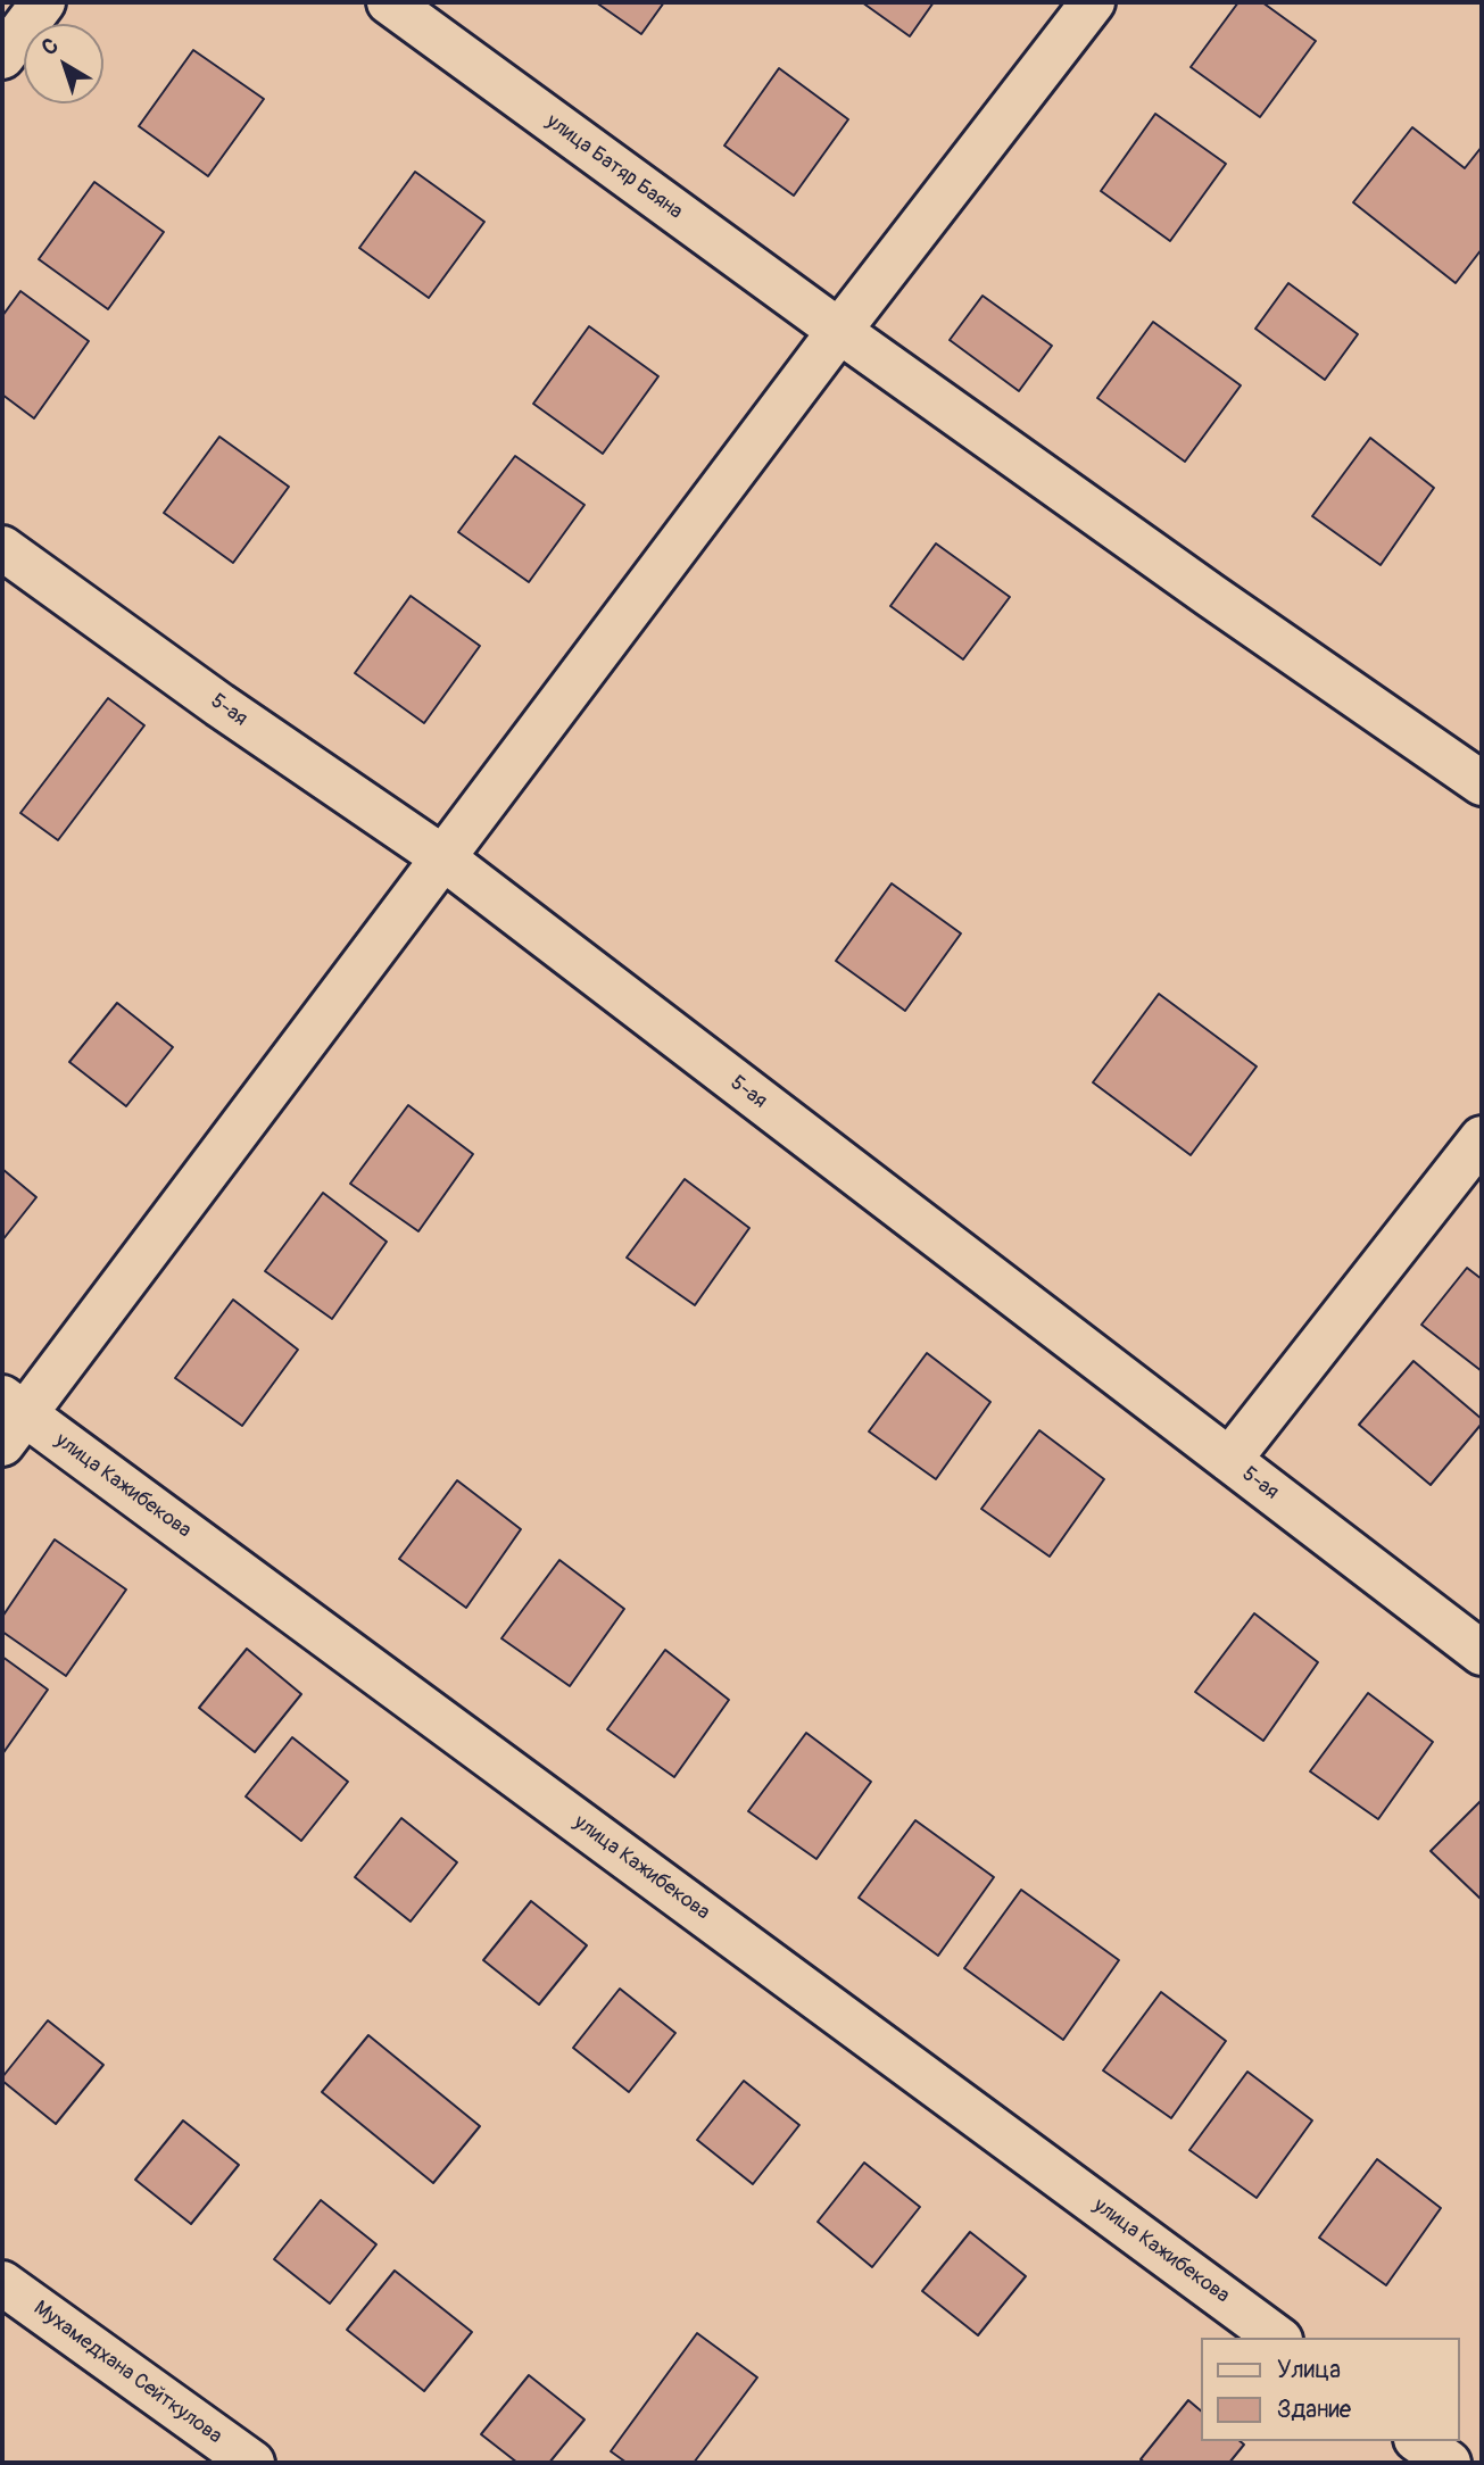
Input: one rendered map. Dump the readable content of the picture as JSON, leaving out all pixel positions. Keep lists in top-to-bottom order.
{
  "streets": {
    "street": [
      "улица Батяр Баяна",
      "5-ая",
      "улица Кажибекова",
      "Мухамедхана Сейткулова"
    ]
  },
  "legend": ["Улица", "Здание"],
  "north": "top left"
}
